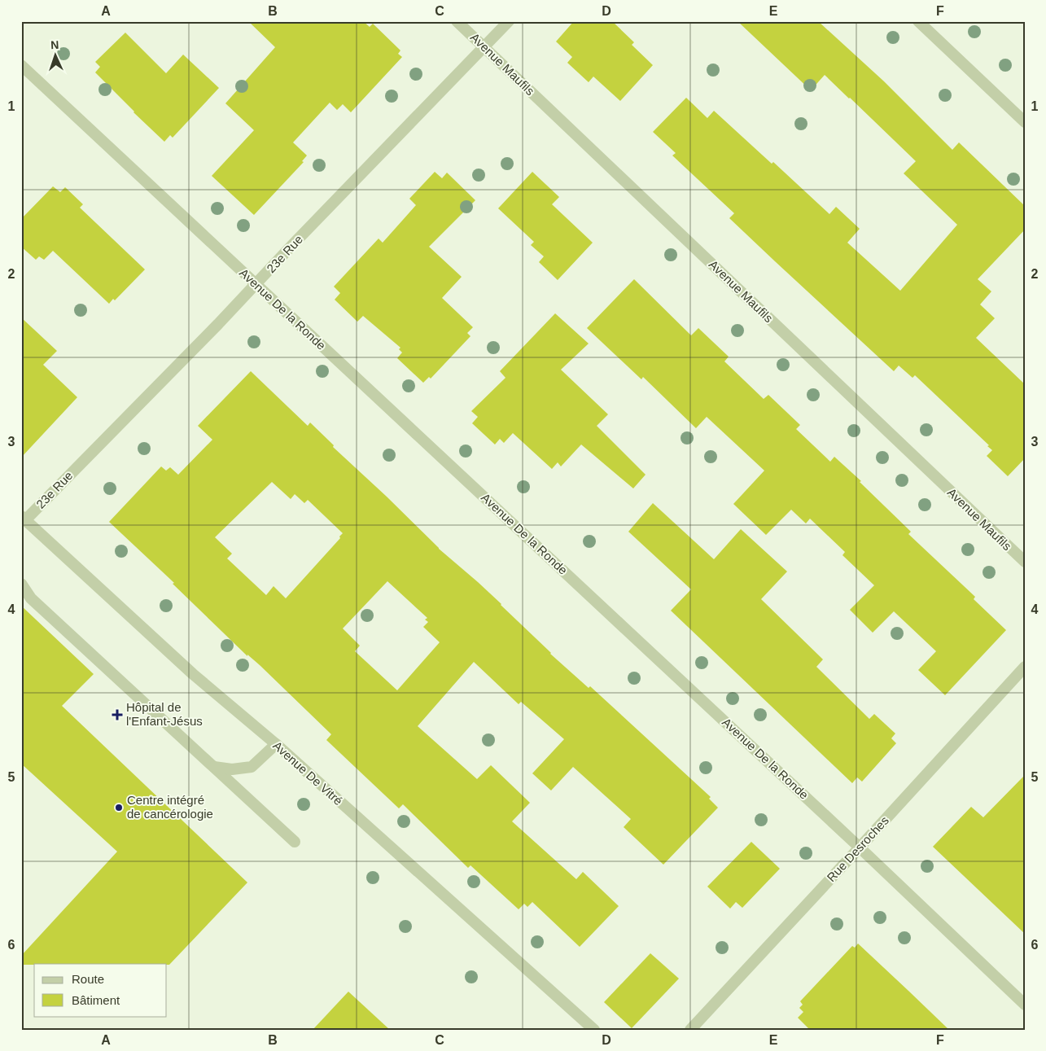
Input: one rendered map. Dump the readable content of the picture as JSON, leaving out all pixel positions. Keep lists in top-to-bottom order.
{
  "streets": {
    "street": [
      "Avenue Maufils",
      "23e Rue",
      "Avenue De la Ronde",
      "Avenue De Vitré",
      "Rue Desroches"
    ]
  },
  "crossings": [
    ["Avenue Maufils", "23e Rue"],
    ["23e Rue", "Avenue De la Ronde"],
    ["23e Rue", "Avenue De Vitré"],
    ["Avenue De la Ronde", "Rue Desroches"]
  ],
  "places": {
    "health": ["Hôpital de l'Enfant-Jésus"],
    "other": ["Centre intégré de cancérologie"]
  },
  "legend": ["Route", "Bâtiment"],
  "north": "top",
  "grid": {
    "columns": [
      "A",
      "B",
      "C",
      "D",
      "E",
      "F"
    ],
    "rows": [
      "1",
      "2",
      "3",
      "4",
      "5",
      "6"
    ]
  }
}
